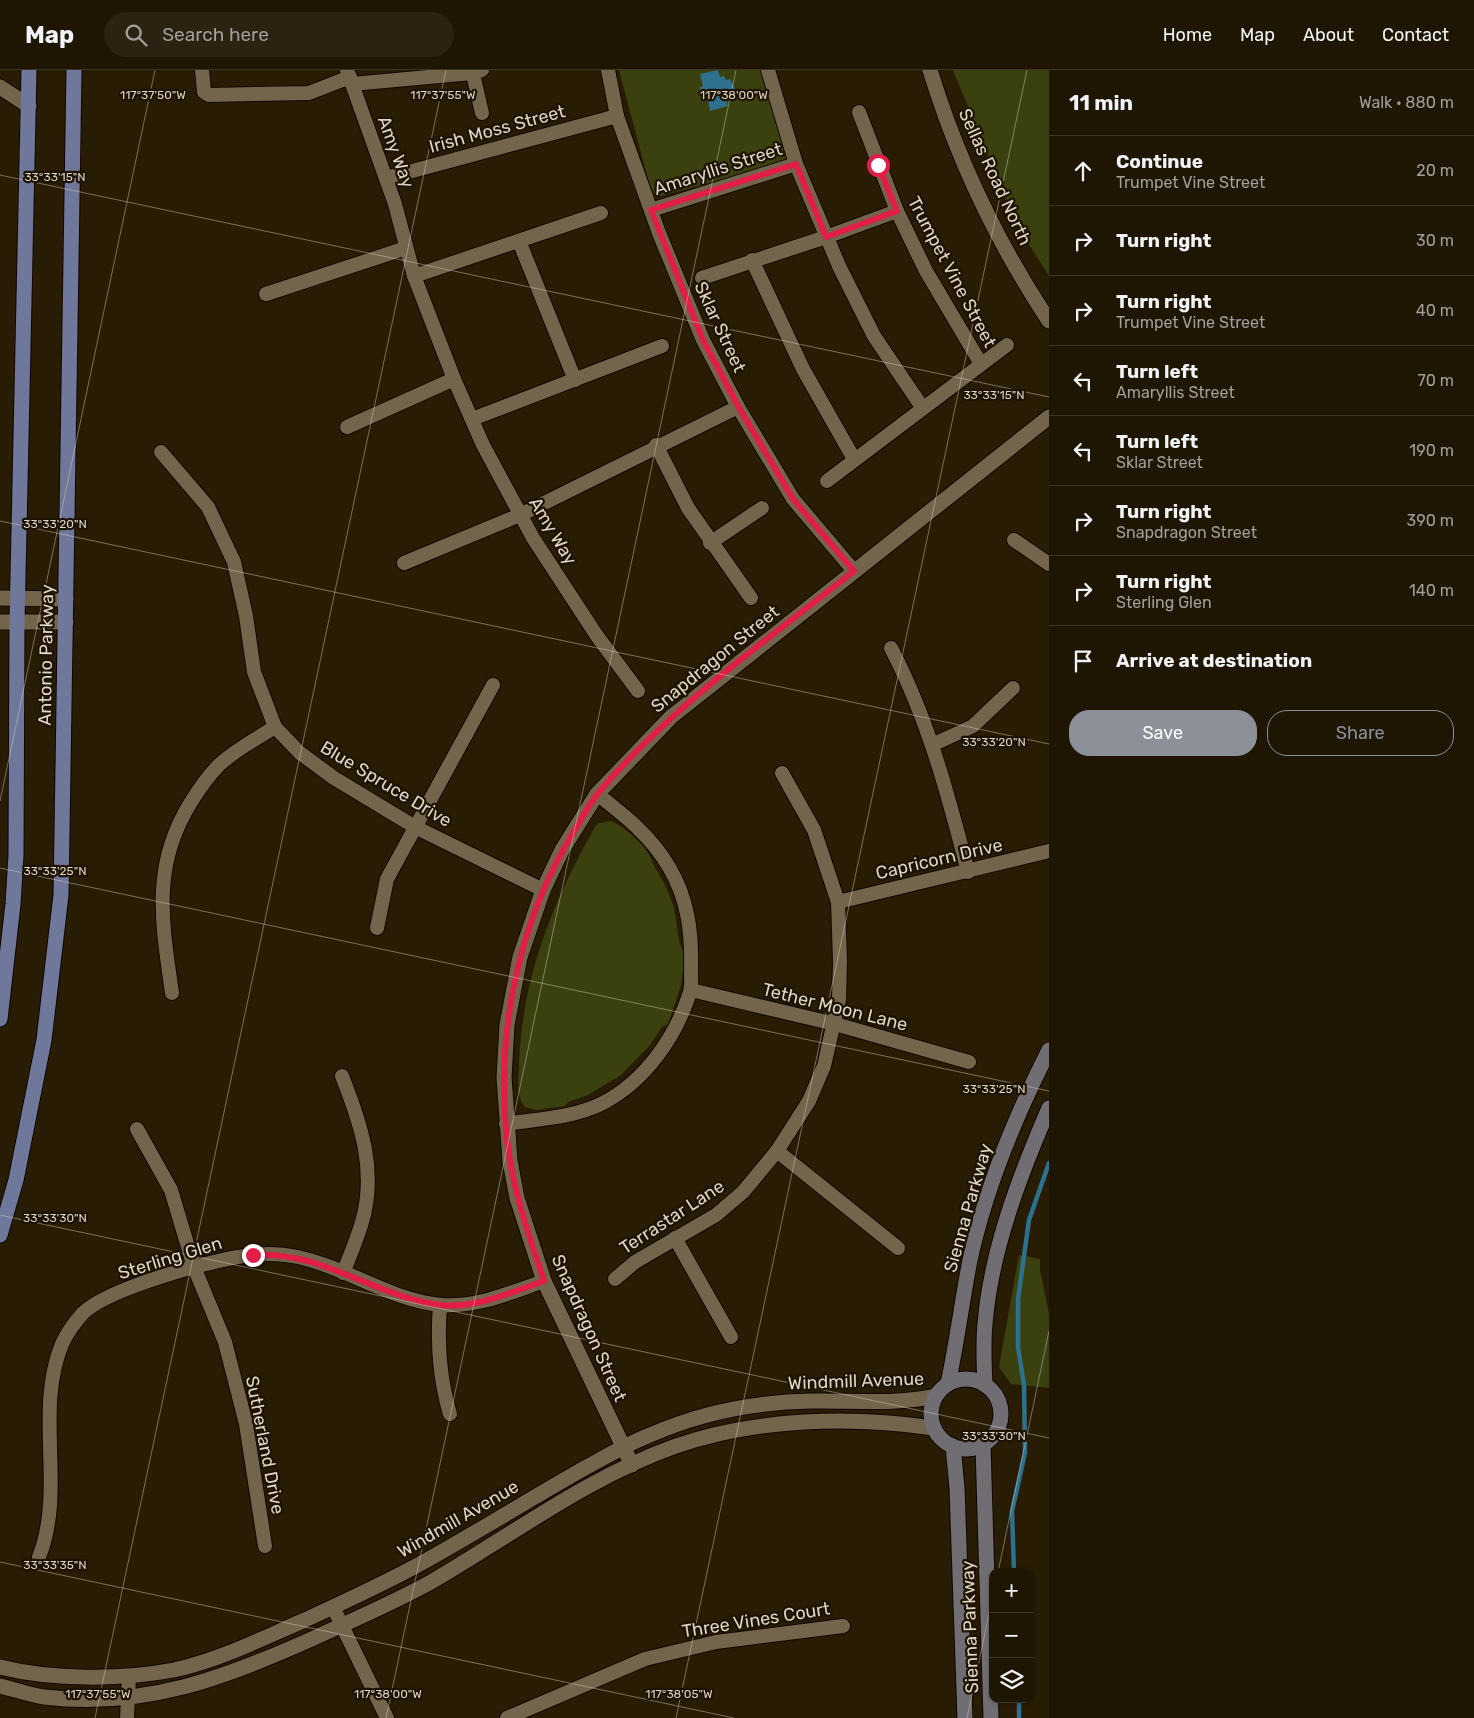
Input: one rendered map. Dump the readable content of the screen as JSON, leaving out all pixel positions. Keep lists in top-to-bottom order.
{
  "streets": {
    "main road": ["Antonio Parkway", "Sienna Parkway"],
    "street": [
      "Irish Moss Street",
      "Amy Way",
      "Amaryllis Street",
      "Sellas Road North",
      "Trumpet Vine Street",
      "Sklar Street",
      "Snapdragon Street",
      "Blue Spruce Drive",
      "Capricorn Drive",
      "Tether Moon Lane",
      "Terrastar Lane",
      "Sterling Glen",
      "Windmill Avenue",
      "Sutherland Drive",
      "Three Vines Court"
    ]
  },
  "crossings": [
    ["Irish Moss Street", "Amy Way"],
    ["Irish Moss Street", "Sklar Street"],
    ["Amaryllis Street", "Sklar Street"],
    ["Sklar Street", "Snapdragon Street"],
    ["Snapdragon Street", "Blue Spruce Drive"],
    ["Snapdragon Street", "Sterling Glen"],
    ["Snapdragon Street", "Windmill Avenue"],
    ["Capricorn Drive", "Terrastar Lane"],
    ["Tether Moon Lane", "Terrastar Lane"],
    ["Sienna Parkway", "Windmill Avenue"],
    ["Sterling Glen", "Sutherland Drive"]
  ],
  "page": {
    "header": "Map",
    "search": "Search here",
    "nav": [
      "Home",
      "Map",
      "About",
      "Contact"
    ],
    "heading": ["11 min", "Walk · 880 m"],
    "list": [
      ["Continue", "Trumpet Vine Street", "20 m"],
      ["Turn right", "30 m"],
      ["Turn right", "Trumpet Vine Street", "40 m"],
      ["Turn left", "Amaryllis Street", "70 m"],
      ["Turn left", "Sklar Street", "190 m"],
      ["Turn right", "Snapdragon Street", "390 m"],
      ["Turn right", "Sterling Glen", "140 m"],
      "Arrive at destination"
    ],
    "buttons": ["Save", "Share"],
    "map_buttons": ["+", "−"]
  },
  "coordinates": [
    "117°37'50\"W",
    "117°37'55\"W",
    "117°38'00\"W",
    "33°33'15\"N",
    "33°33'20\"N",
    "33°33'25\"N",
    "33°33'30\"N",
    "33°33'35\"N",
    "117°38'05\"W"
  ]
}
